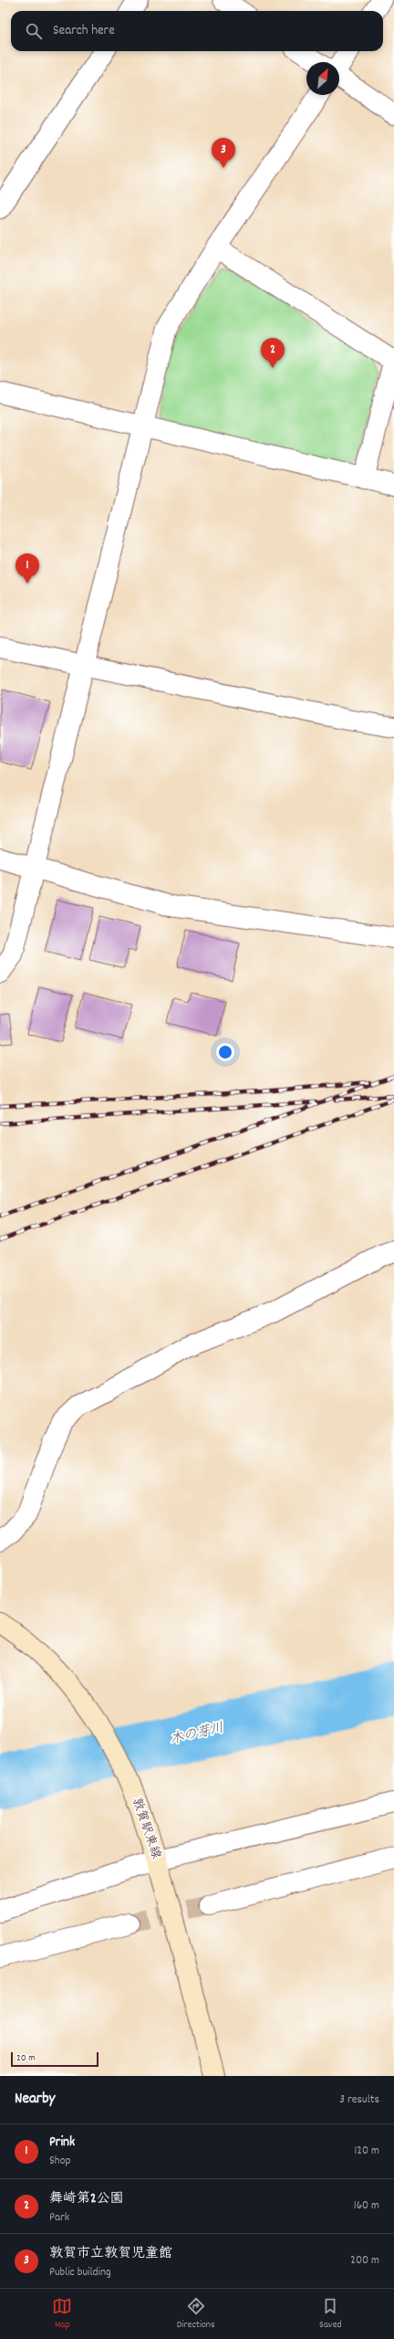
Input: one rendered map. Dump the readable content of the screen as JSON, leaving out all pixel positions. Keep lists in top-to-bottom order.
{
  "streets": {
    "main road": ["敦賀駅東線"]
  },
  "water": ["木の芽川"],
  "scale_bar": "20 m",
  "north": "top right",
  "page": {
    "search": "Search here",
    "pins": ["3", "2", "1"],
    "scale": "20 m",
    "heading": ["Nearby", "3 results"],
    "list": [
      {
        "mark": "1",
        "name": "Prink",
        "note": "Shop",
        "value": "120 m"
      },
      {
        "mark": "2",
        "name": "舞崎第2公園",
        "note": "Park",
        "value": "160 m"
      },
      {
        "mark": "3",
        "name": "敦賀市立敦賀児童館",
        "note": "Public building",
        "value": "200 m"
      }
    ],
    "nav": ["Map", "Directions", "Saved"]
  }
}
